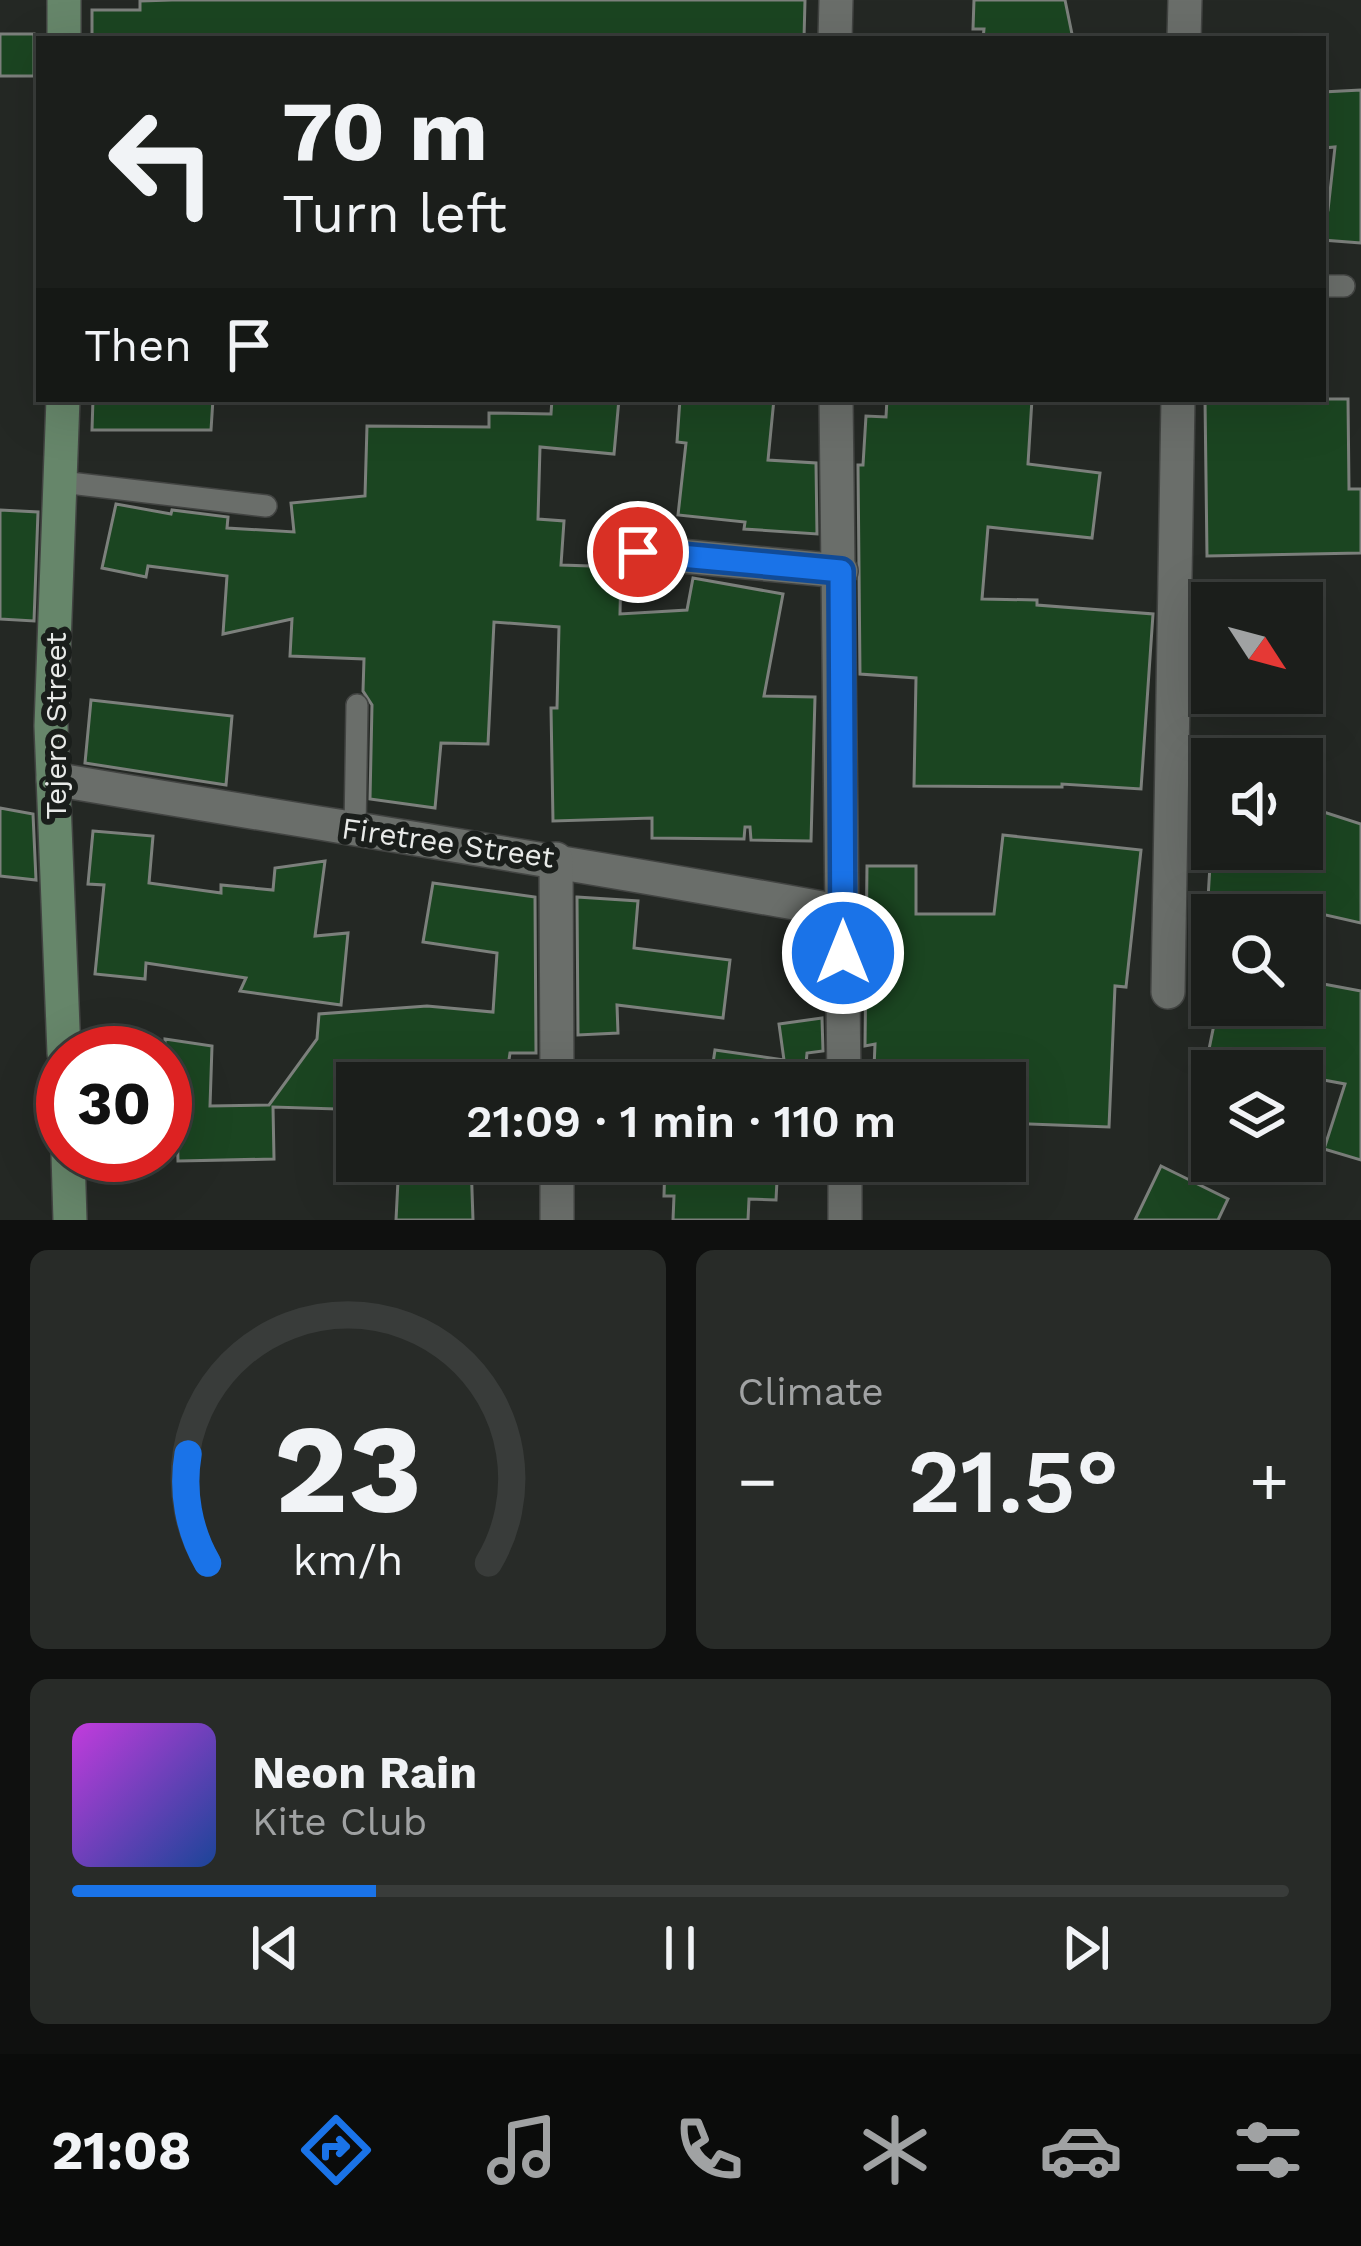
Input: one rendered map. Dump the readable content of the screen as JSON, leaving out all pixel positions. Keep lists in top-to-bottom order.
{
  "streets": {
    "main road": ["Tejero Street"],
    "street": ["Firetree Street"]
  },
  "crossings": [
    ["Tejero Street", "Firetree Street"]
  ],
  "north": "bottom right",
  "page": {
    "turn": ["70 m", "Turn left"],
    "then": "Then",
    "limit": "30",
    "trip": "21:09 · 1 min · 110 m",
    "tile": "Climate",
    "heat": ["−", "21.5°", "+"],
    "song": ["Neon Rain", "Kite Club"],
    "tabs": "21:08",
    "gauge": ["23", "km/h"]
  }
}
